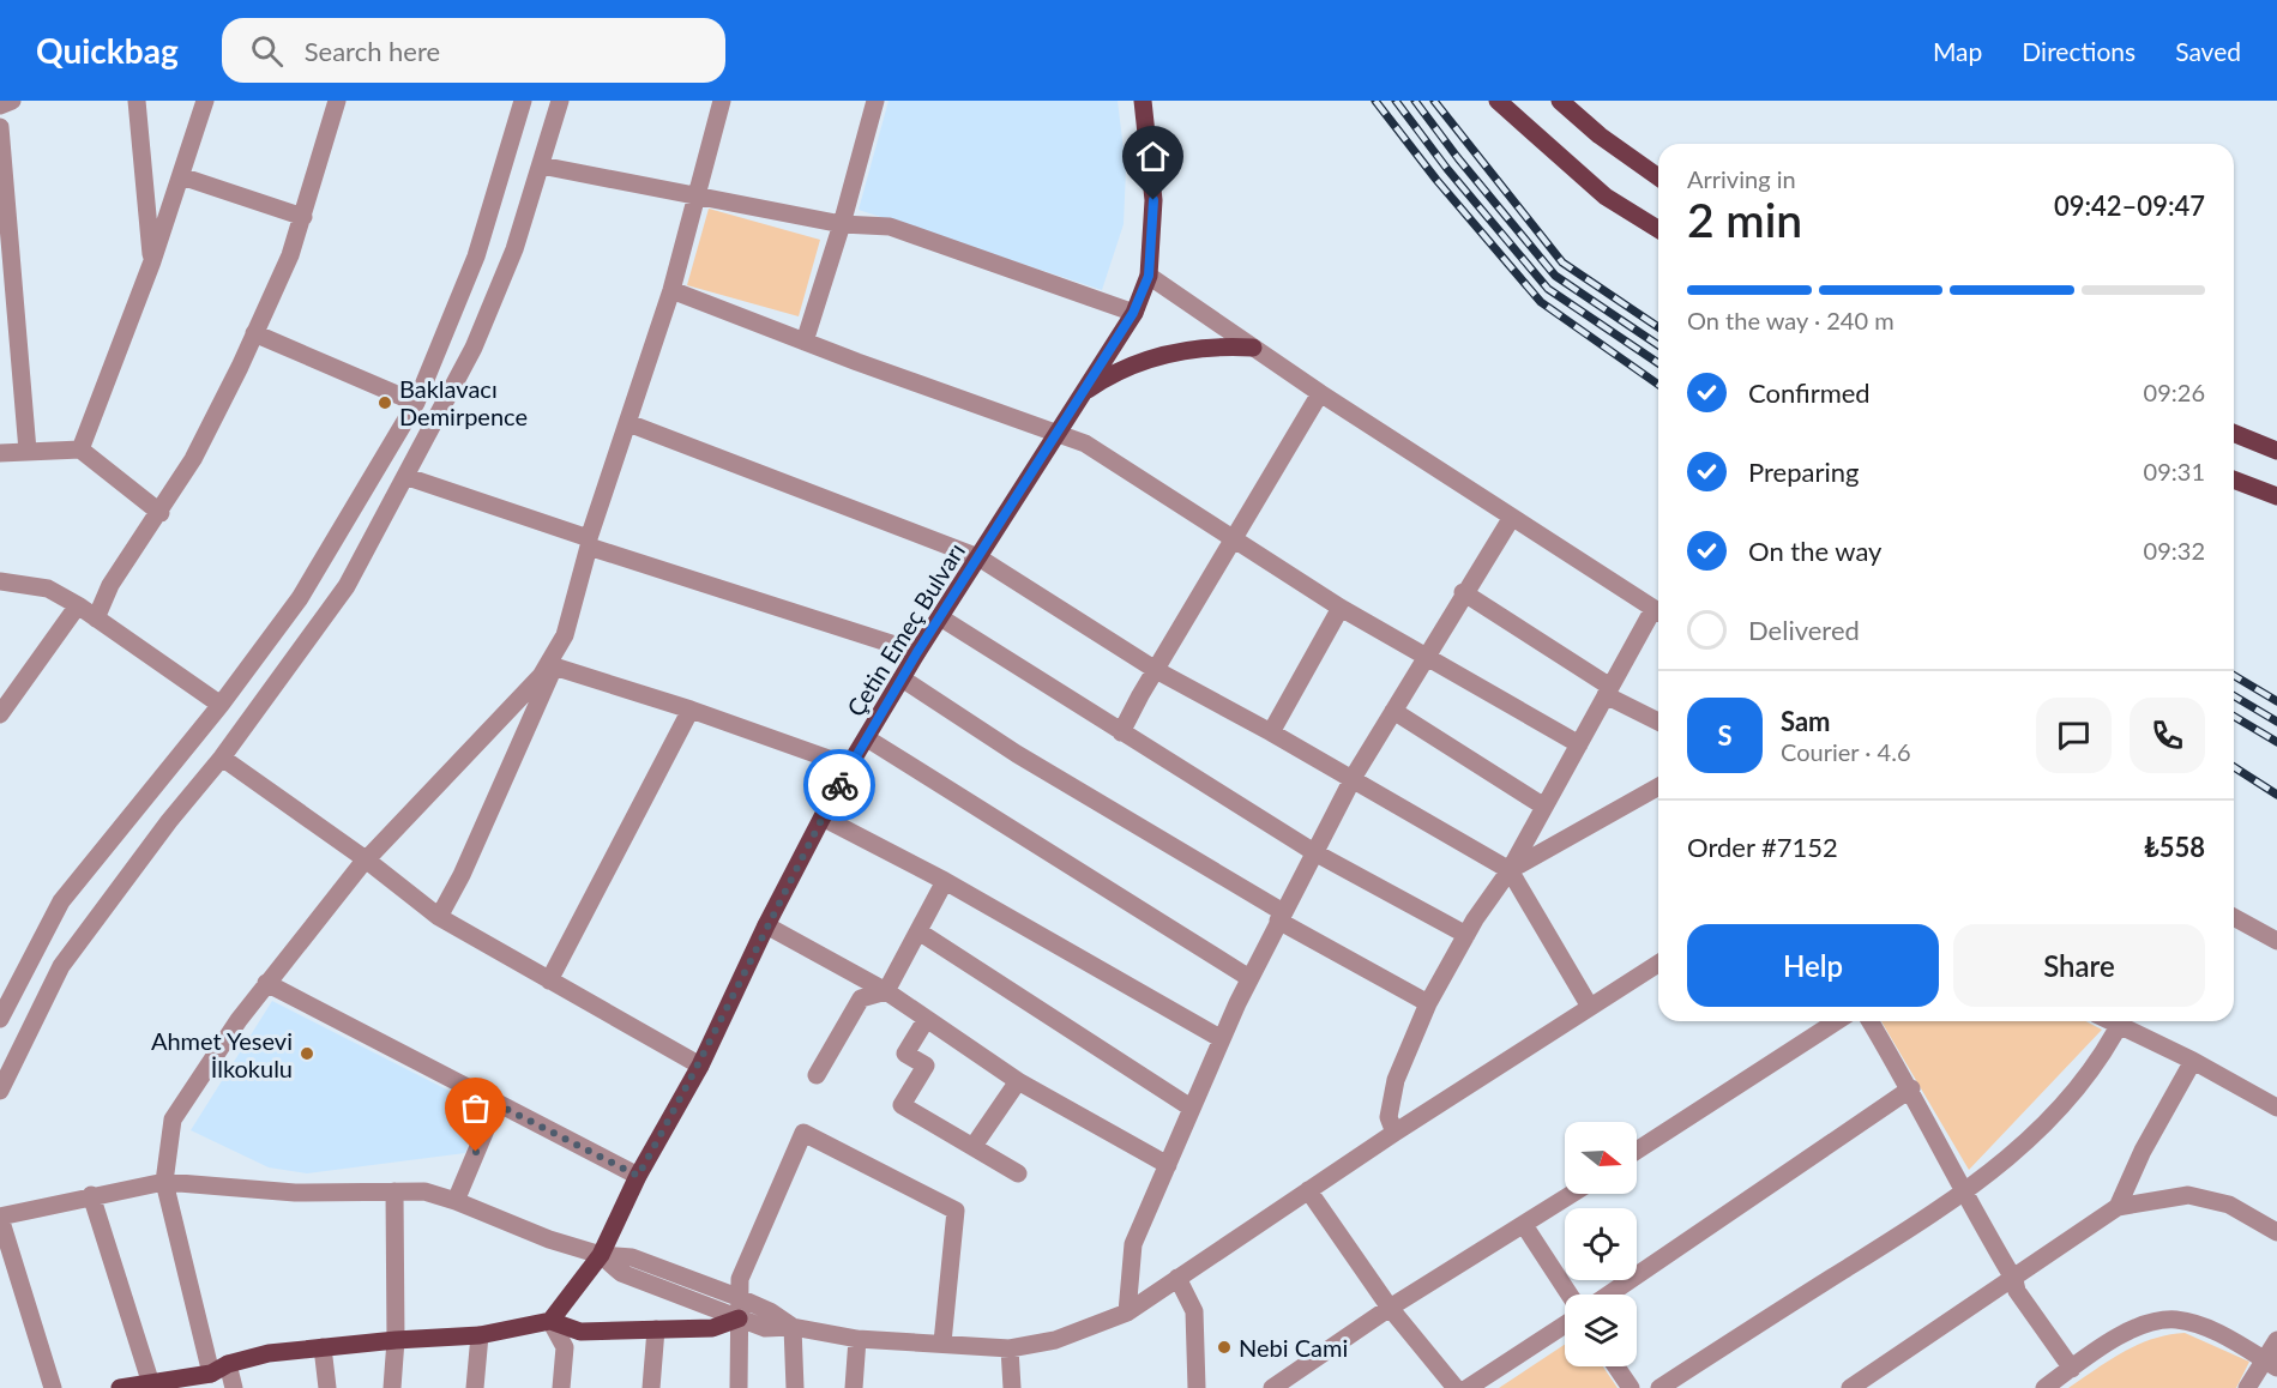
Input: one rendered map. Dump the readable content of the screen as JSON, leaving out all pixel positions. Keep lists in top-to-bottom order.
{
  "streets": {
    "main road": ["Çetin Emeç Bulvarı"]
  },
  "places": ["Baklavacı Demirpence", "Ahmet Yesevi İlkokulu", "Nebi Cami"],
  "north": "right",
  "page": {
    "header": "Quickbag",
    "search": "Search here",
    "nav": ["Map", "Directions", "Saved"],
    "heading": ["2 min", "Arriving in", "09:42–09:47"],
    "panel": [
      "Sam",
      "Courier · 4.6",
      "Order #7152",
      "₺558"
    ],
    "bar": "On the way · 240 m",
    "list": [
      ["Confirmed", "09:26"],
      ["Preparing", "09:31"],
      ["On the way", "09:32"],
      "Delivered"
    ],
    "round": "S",
    "buttons": ["Help", "Share"]
  }
}
